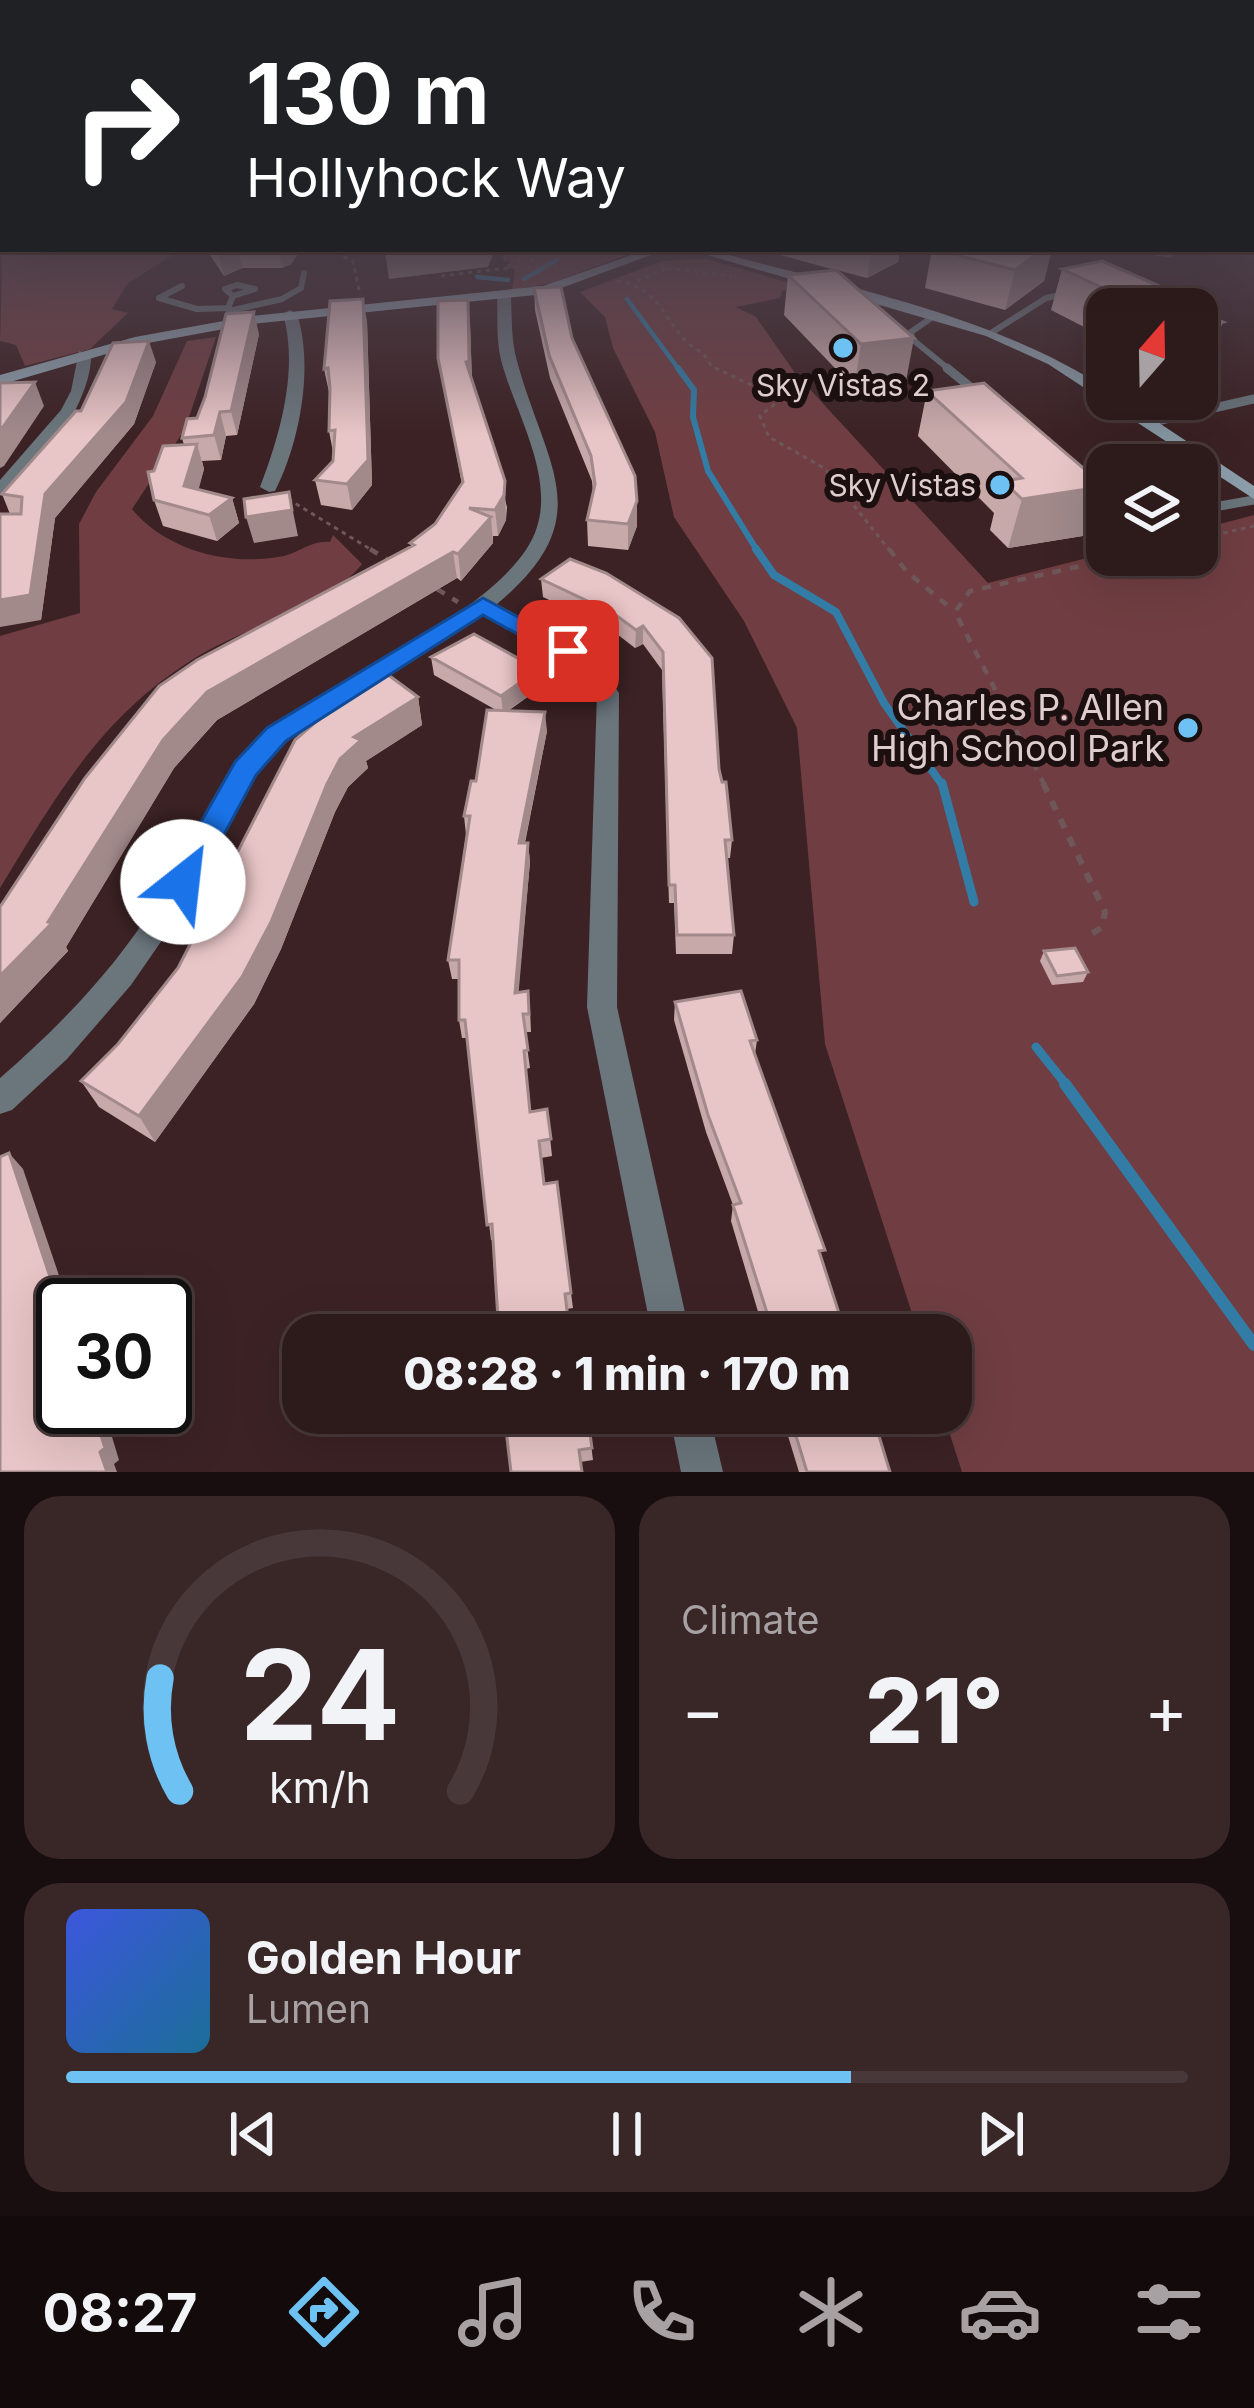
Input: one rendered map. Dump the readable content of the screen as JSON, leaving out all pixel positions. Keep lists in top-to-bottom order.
{
  "places": ["Sky Vistas 2", "Sky Vistas", "Charles P. Allen High School Park"],
  "north": "top",
  "page": {
    "turn": ["130 m", "Hollyhock Way"],
    "limit": "30",
    "trip": "08:28 · 1 min · 170 m",
    "tile": "Climate",
    "heat": ["−", "21°", "+"],
    "song": ["Golden Hour", "Lumen"],
    "tabs": "08:27",
    "gauge": ["24", "km/h"]
  }
}
